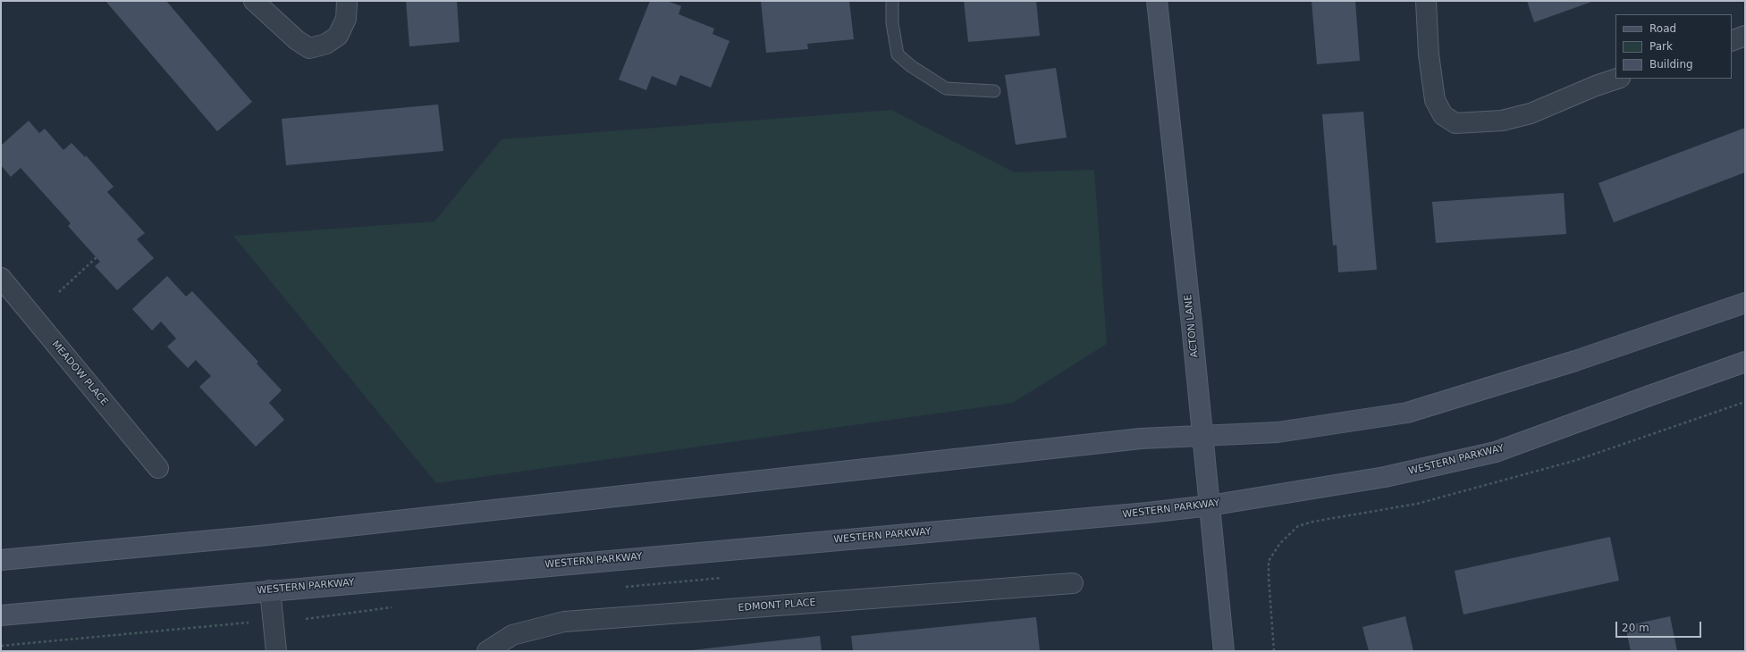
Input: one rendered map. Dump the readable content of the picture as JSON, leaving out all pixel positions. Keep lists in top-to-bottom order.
{
  "streets": {
    "main road": ["ACTON LANE", "WESTERN PARKWAY"],
    "street": ["MEADOW PLACE", "EDMONT PLACE"]
  },
  "crossings": [
    ["ACTON LANE", "WESTERN PARKWAY"]
  ],
  "legend": ["Road", "Park", "Building"],
  "scale_bar": "20 m"
}
